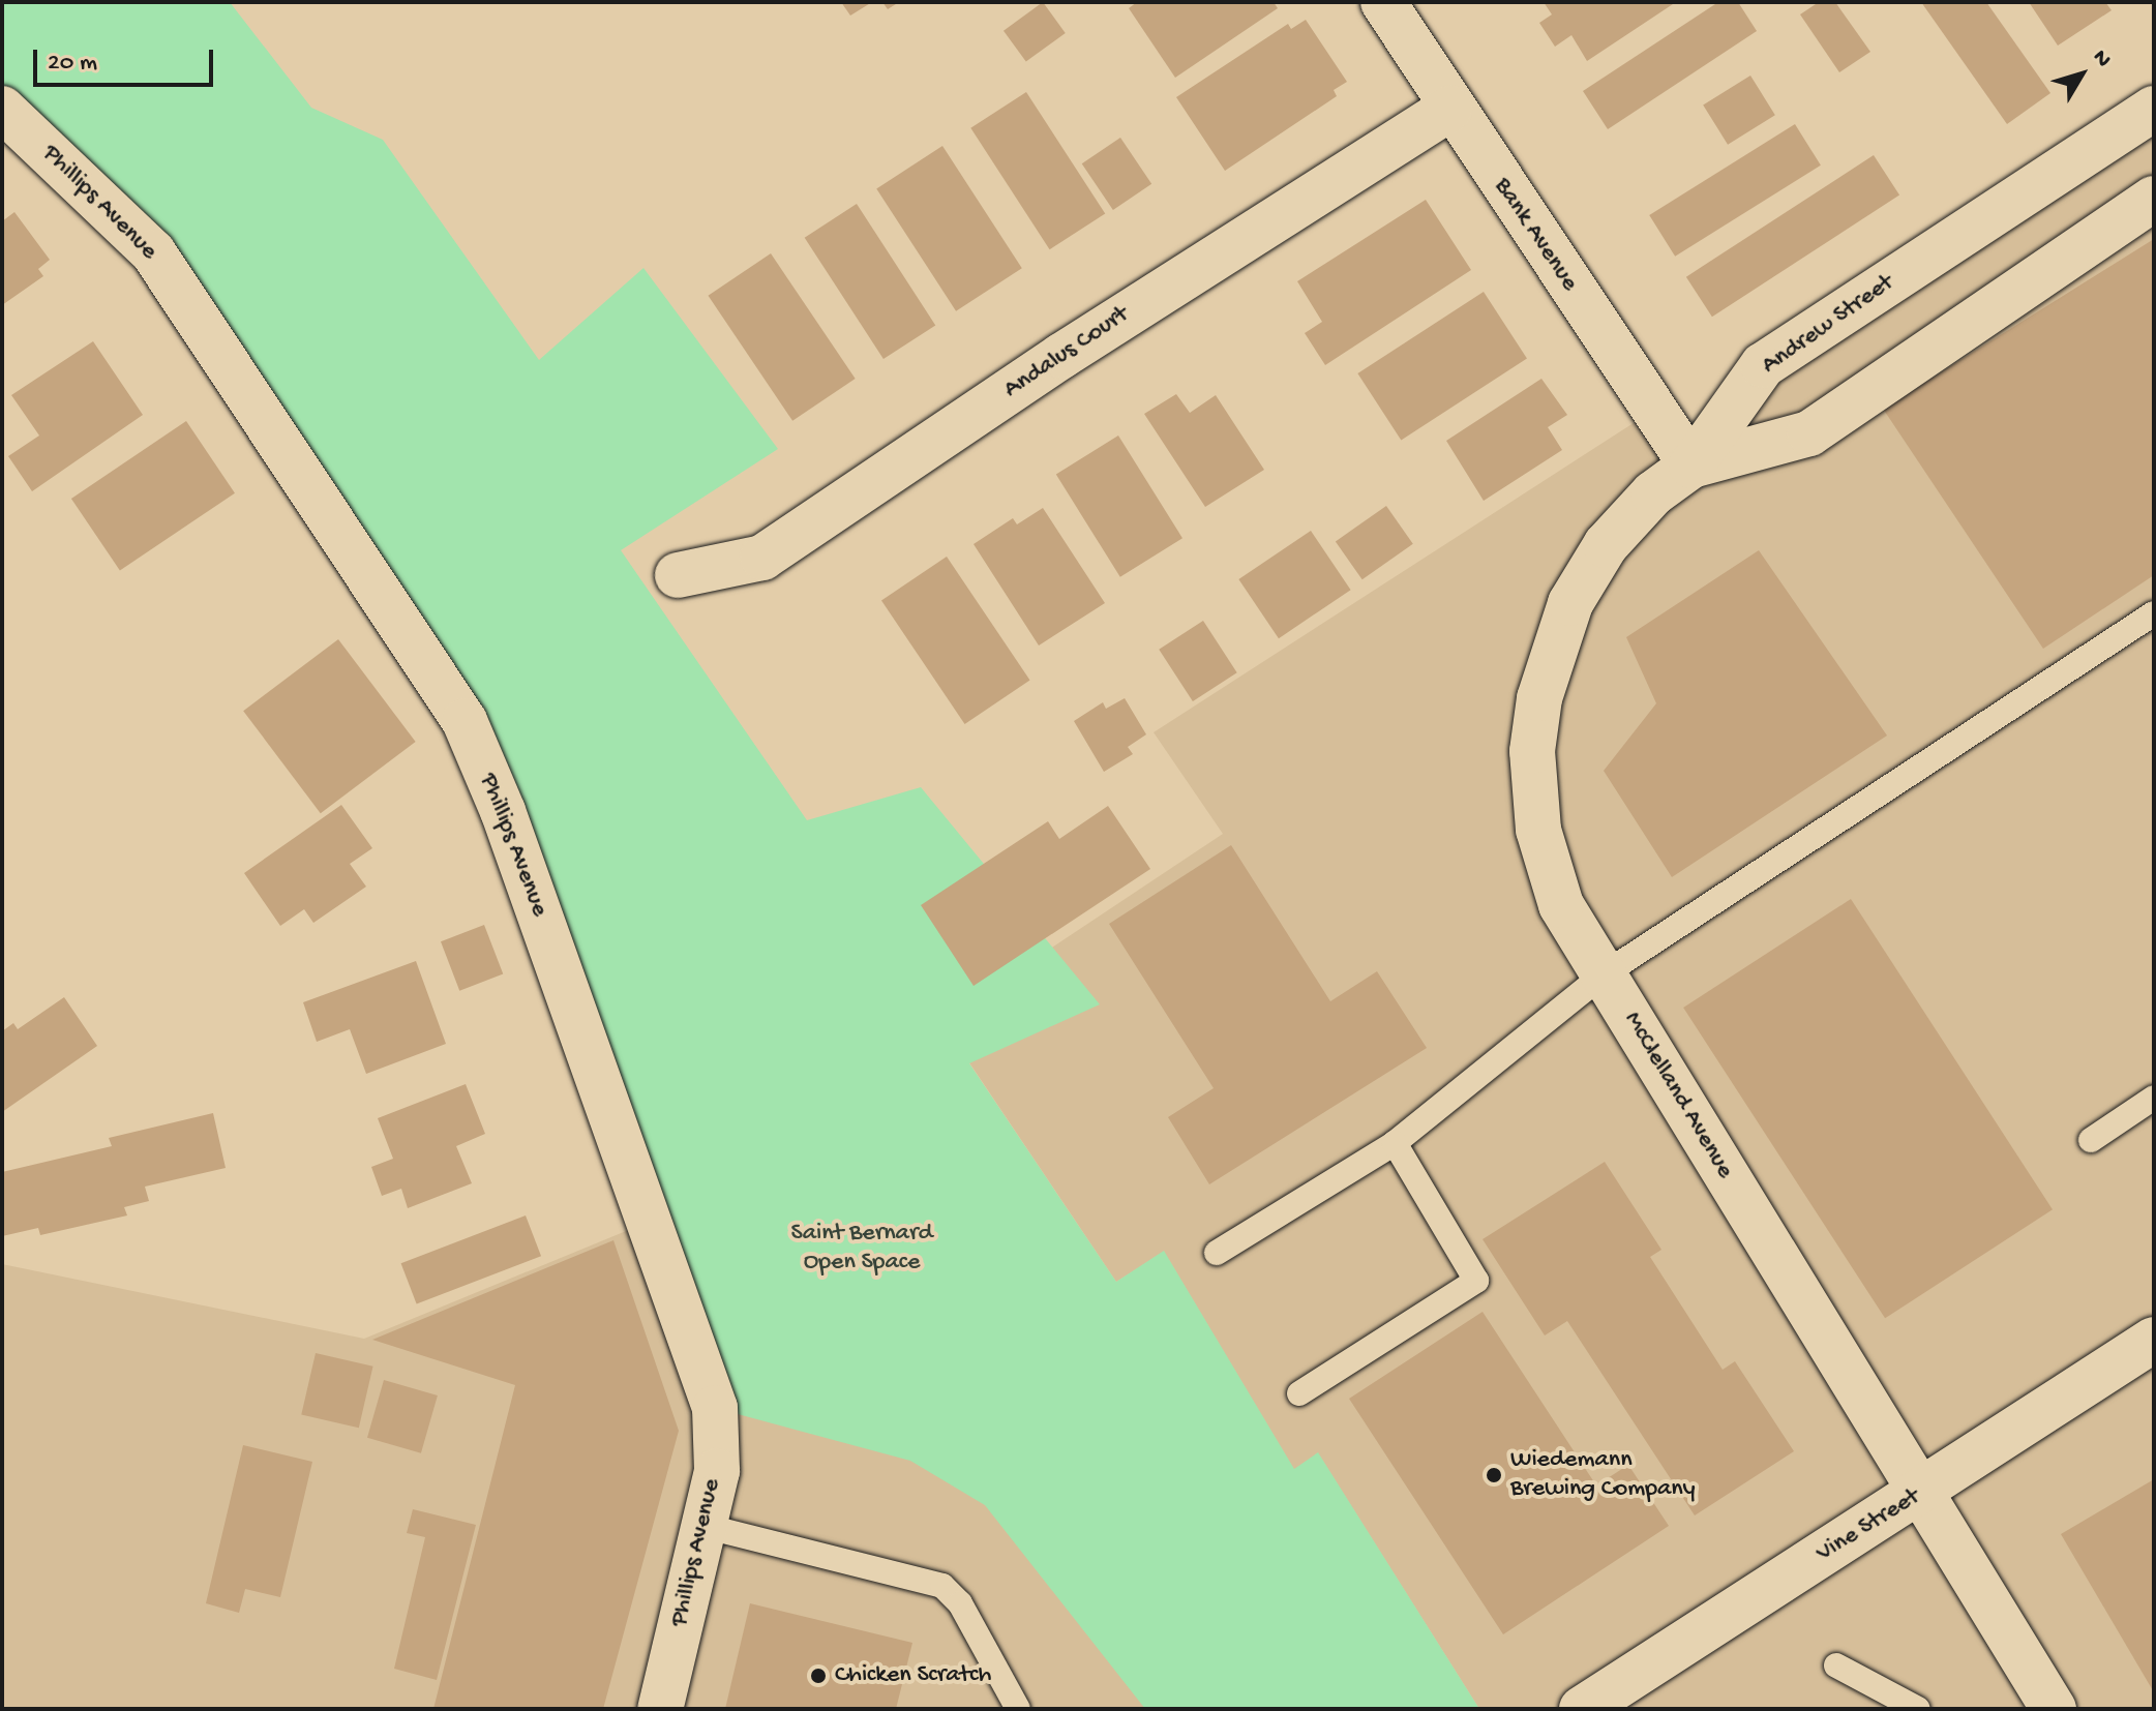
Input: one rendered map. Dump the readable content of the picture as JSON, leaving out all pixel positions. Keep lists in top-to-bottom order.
{
  "streets": {
    "street": [
      "Phillips Avenue",
      "Bank Avenue",
      "Andrew Street",
      "Andalus Court",
      "McClelland Avenue",
      "Vine Street"
    ]
  },
  "crossings": [
    ["Bank Avenue", "Andrew Street"],
    ["Bank Avenue", "Andalus Court"],
    ["Bank Avenue", "McClelland Avenue"],
    ["Andrew Street", "McClelland Avenue"],
    ["McClelland Avenue", "Vine Street"]
  ],
  "parks": ["Saint Bernard Open Space"],
  "places": ["Wiedemann Brewing Company", "Chicken Scratch"],
  "scale_bar": "20 m",
  "north": "top right"
}
